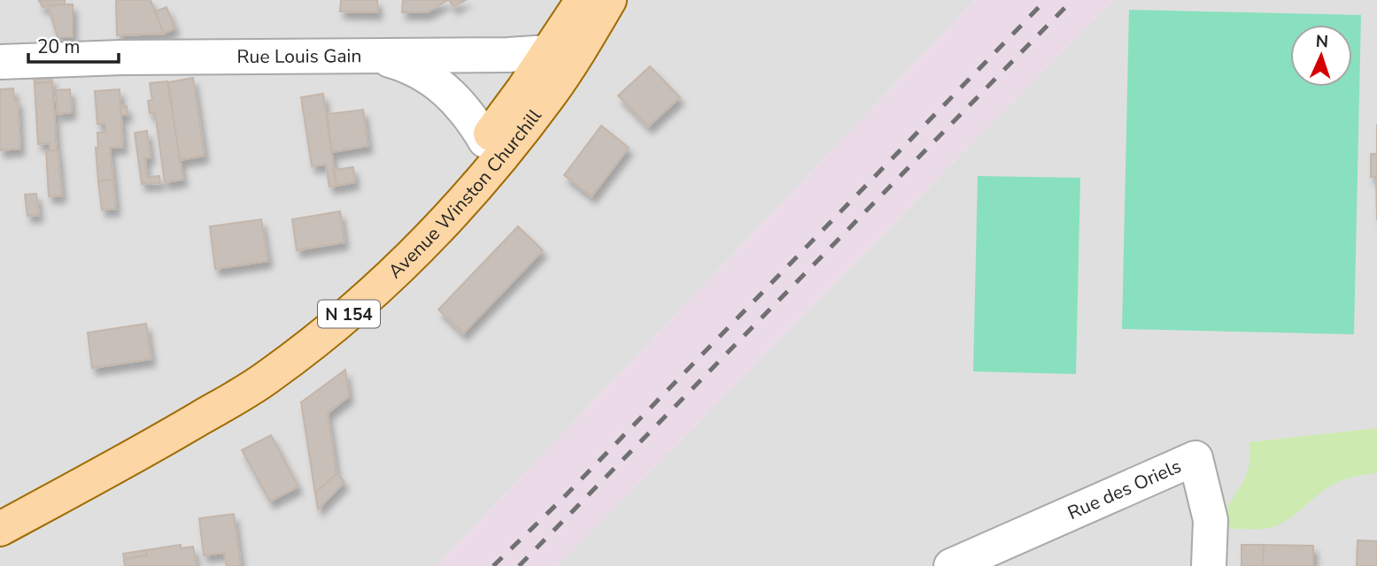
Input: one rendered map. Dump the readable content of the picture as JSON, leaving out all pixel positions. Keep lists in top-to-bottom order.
{
  "streets": {
    "main road": ["Avenue Winston Churchill", "N 154"],
    "street": ["Rue Louis Gain", "Rue des Oriels"]
  },
  "crossings": [
    ["Rue Louis Gain", "Avenue Winston Churchill"]
  ],
  "scale_bar": "20 m",
  "north": "top"
}
